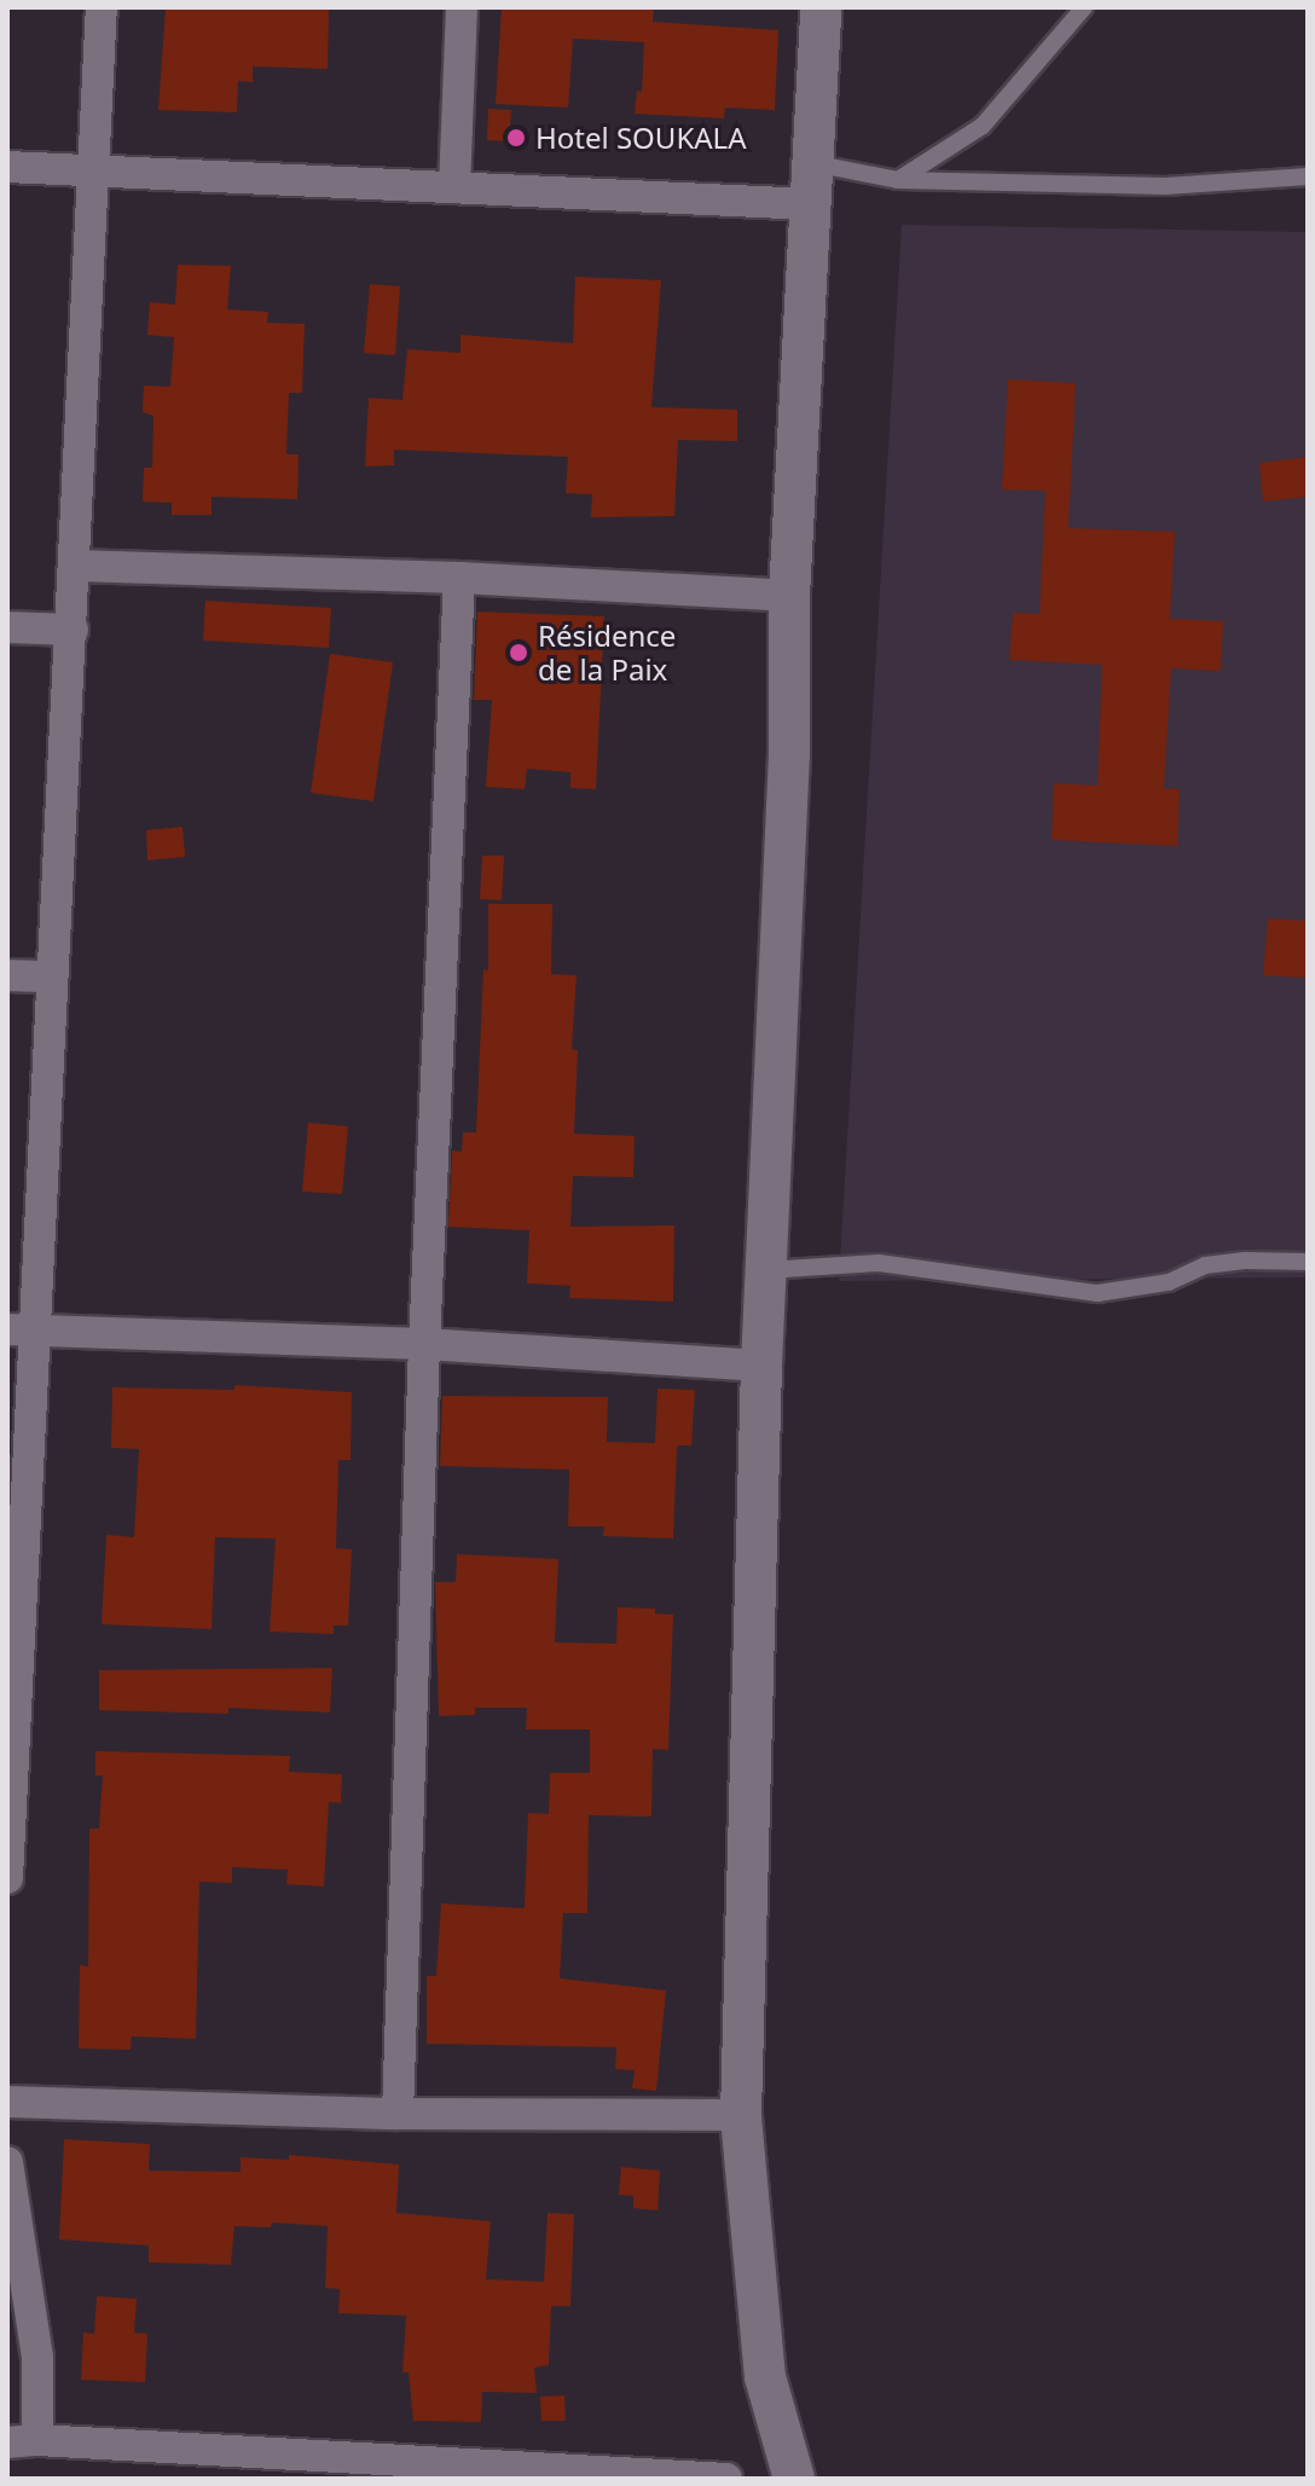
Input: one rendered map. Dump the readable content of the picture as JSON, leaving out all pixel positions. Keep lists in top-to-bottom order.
{
  "places": ["Hotel SOUKALA", "Résidence de la Paix"]
}
